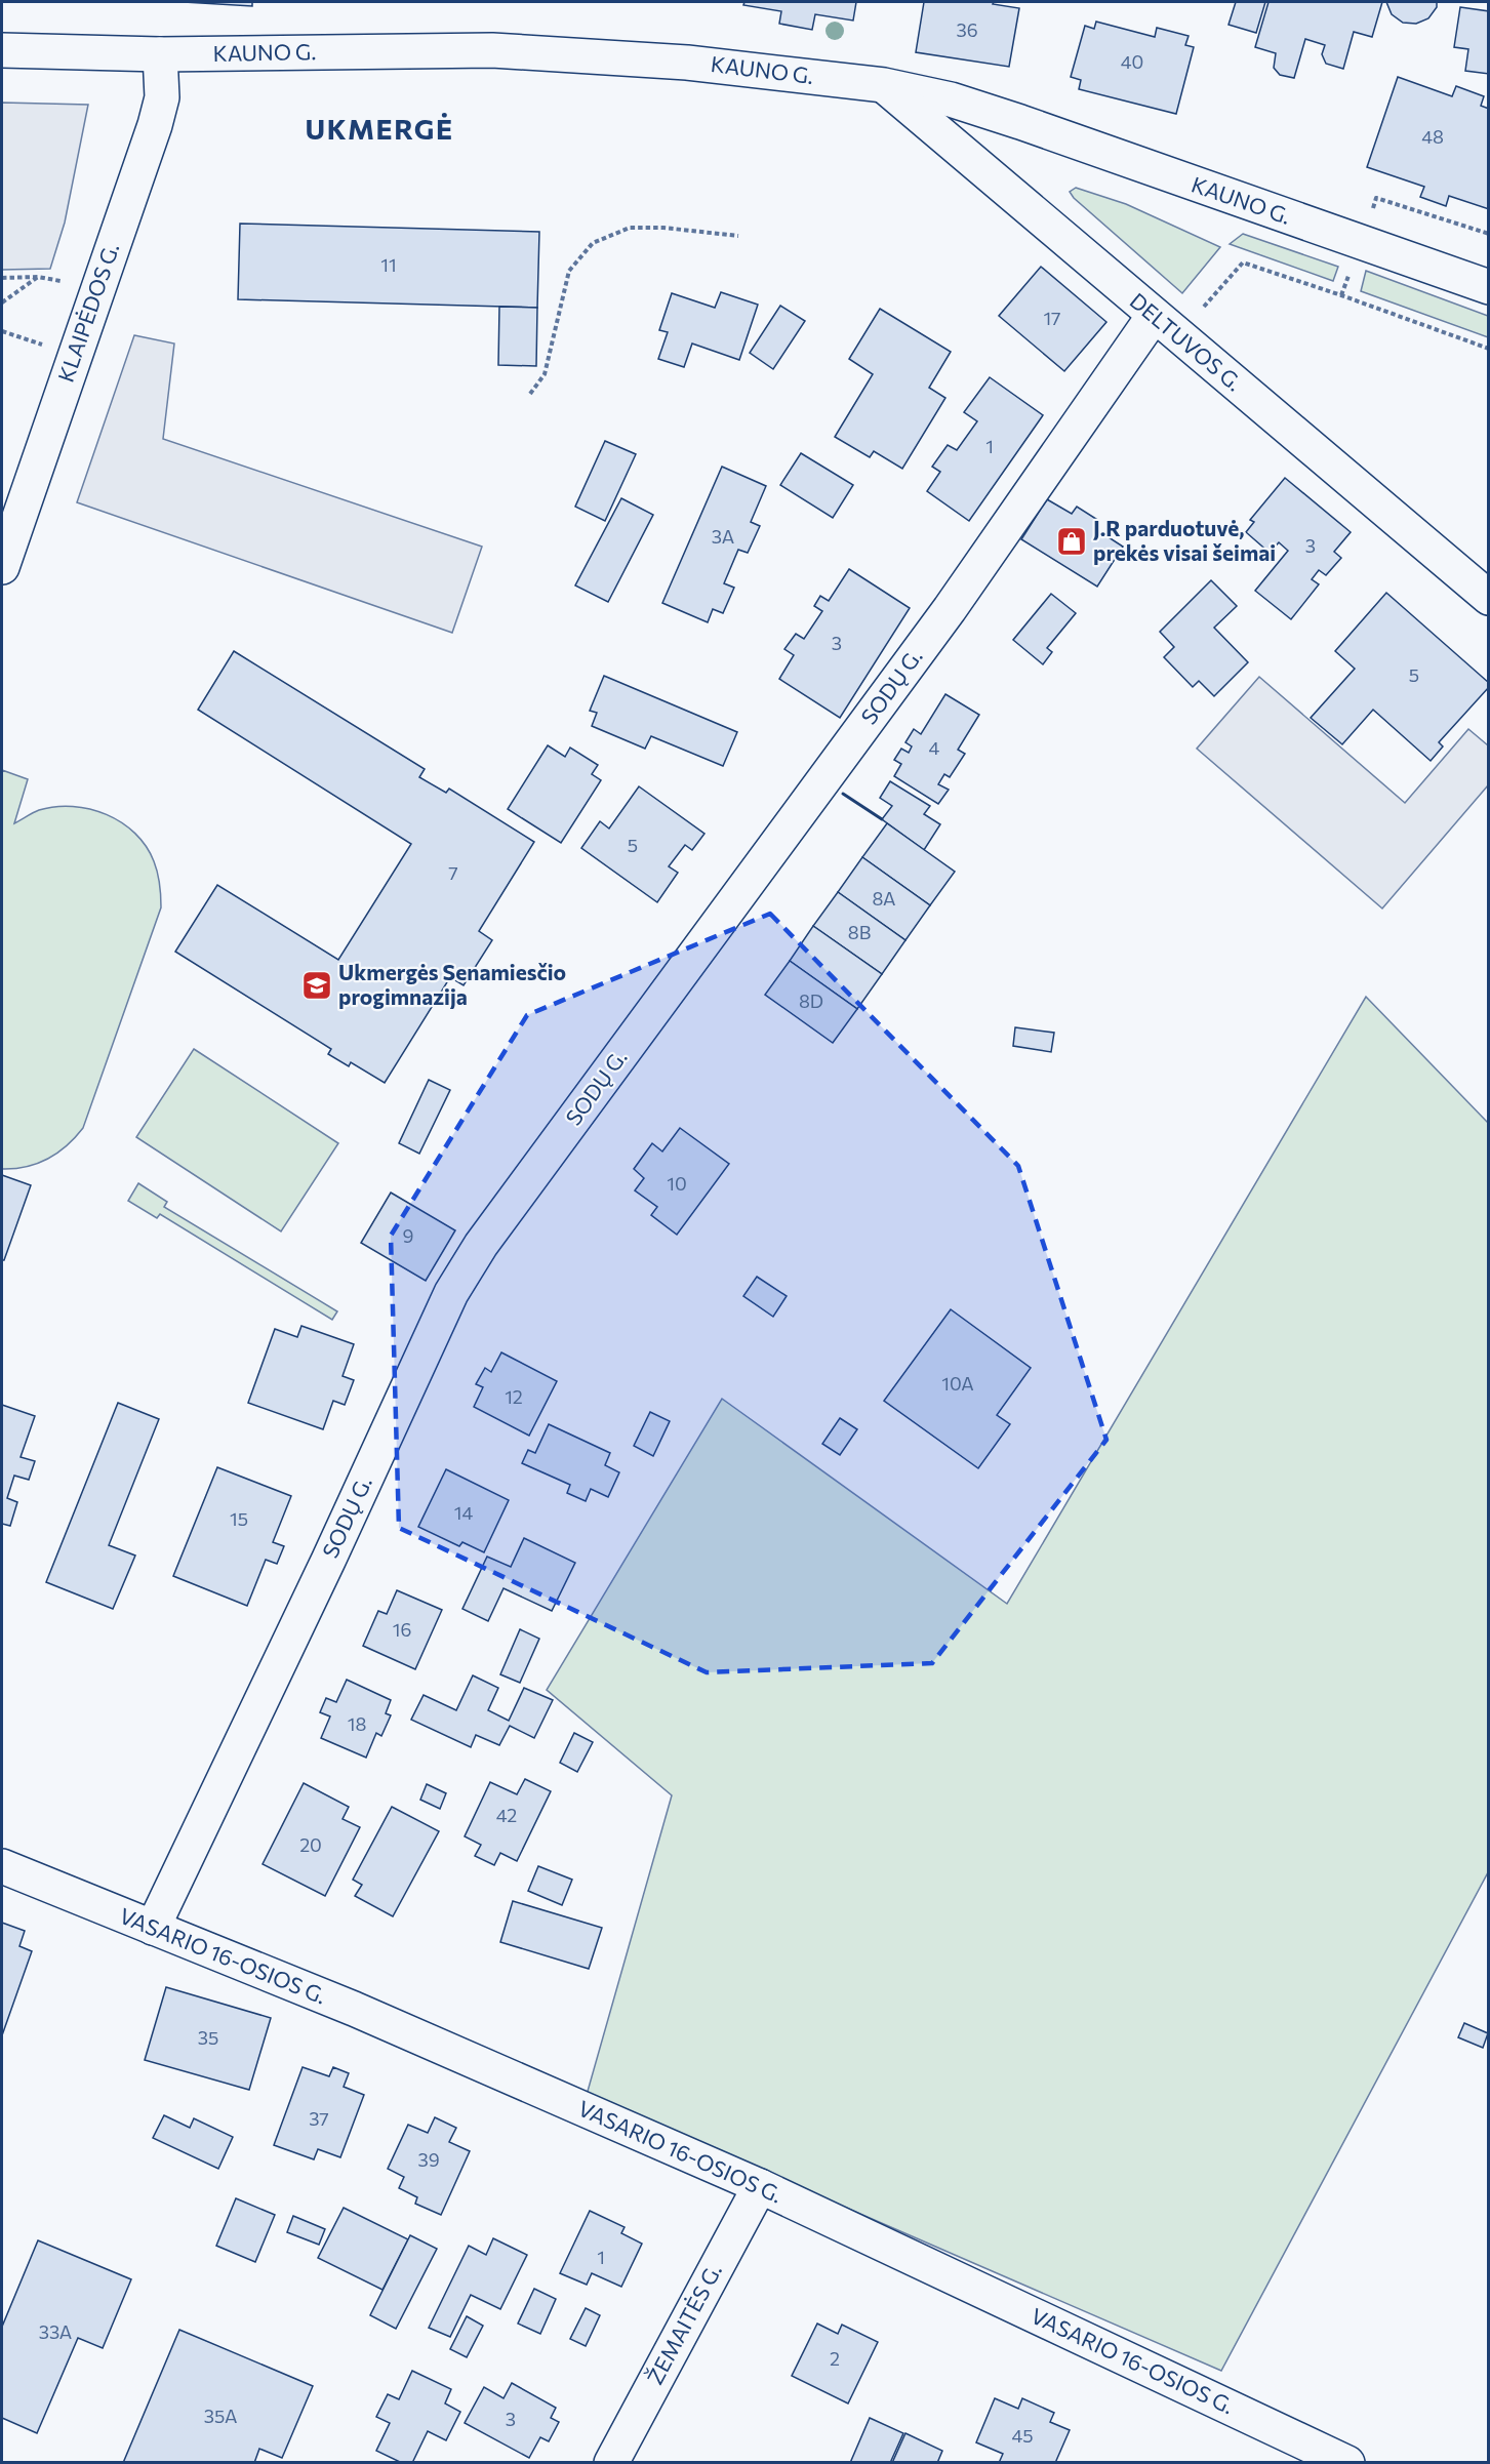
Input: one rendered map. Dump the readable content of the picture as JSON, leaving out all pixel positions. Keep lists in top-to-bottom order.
{
  "streets": {
    "street": [
      "KAUNO G.",
      "KLAIPĖDOS G.",
      "DELTUVOS G.",
      "SODŲ G.",
      "VASARIO 16-OSIOS G.",
      "ŽEMAITĖS G."
    ]
  },
  "crossings": [
    ["KAUNO G.", "KLAIPĖDOS G."],
    ["KAUNO G.", "DELTUVOS G."],
    ["DELTUVOS G.", "SODŲ G."],
    ["SODŲ G.", "VASARIO 16-OSIOS G."],
    ["VASARIO 16-OSIOS G.", "ŽEMAITĖS G."]
  ],
  "districts": ["UKMERGĖ"],
  "places": {
    "shop": ["J.R parduotuvė, prekės visai šeimai"],
    "school or university": ["Ukmergės Senamiesčio progimnazija"]
  },
  "house_numbers": [
    "36",
    "40",
    "48",
    "11",
    "17",
    "1",
    "3A",
    "3",
    "3",
    "5",
    "4",
    "5",
    "7",
    "8A",
    "8B",
    "8D",
    "10",
    "9",
    "10A",
    "12",
    "14",
    "15",
    "16",
    "18",
    "42",
    "20",
    "35",
    "37",
    "39",
    "1",
    "33A",
    "2",
    "35A",
    "3",
    "45"
  ]
}
